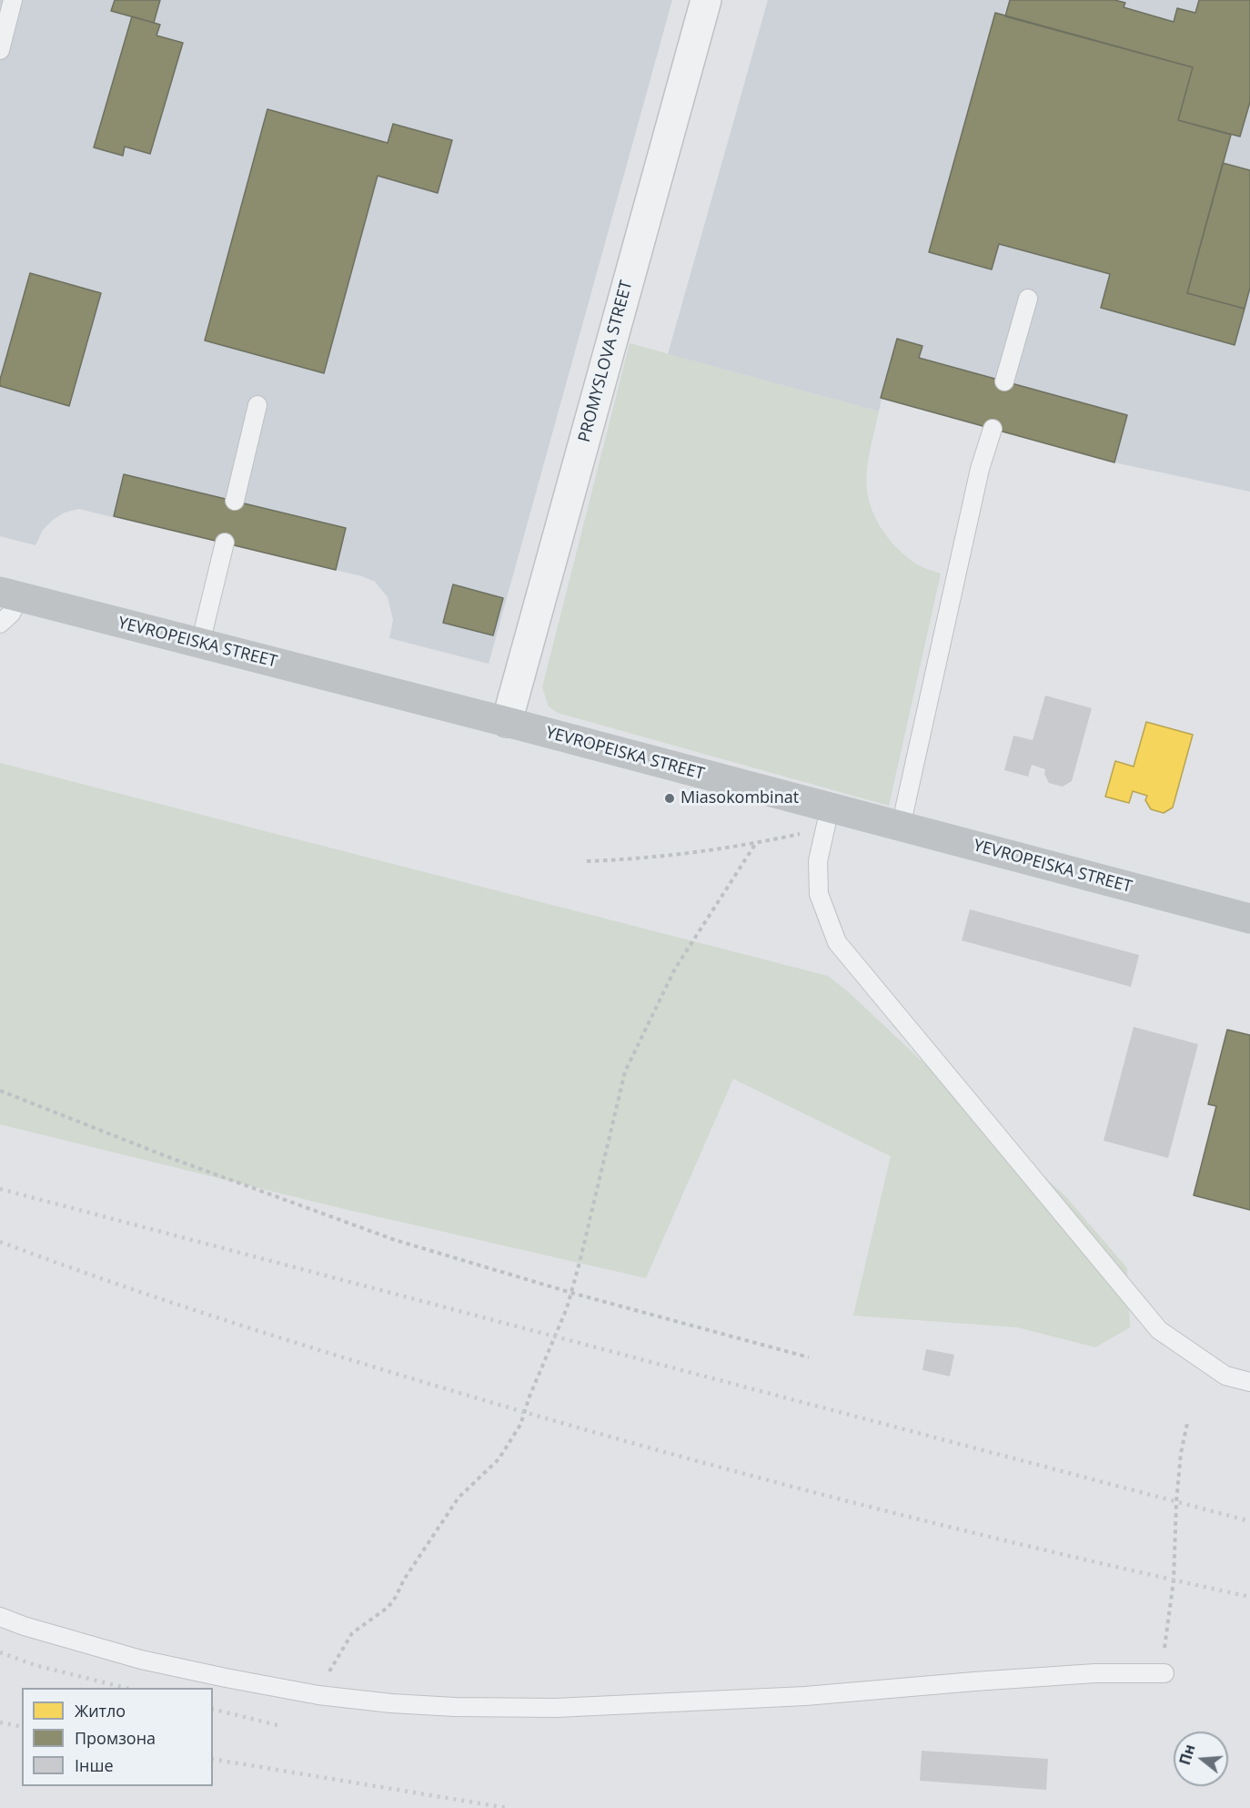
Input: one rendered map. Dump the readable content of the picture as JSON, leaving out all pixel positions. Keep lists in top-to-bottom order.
{
  "streets": {
    "main road": ["YEVROPEISKA STREET"],
    "street": ["PROMYSLOVA STREET"]
  },
  "crossings": [
    ["PROMYSLOVA STREET", "YEVROPEISKA STREET"]
  ],
  "places": ["Miasokombinat"],
  "legend": ["Житло", "Промзона", "Інше"],
  "north": "left"
}
